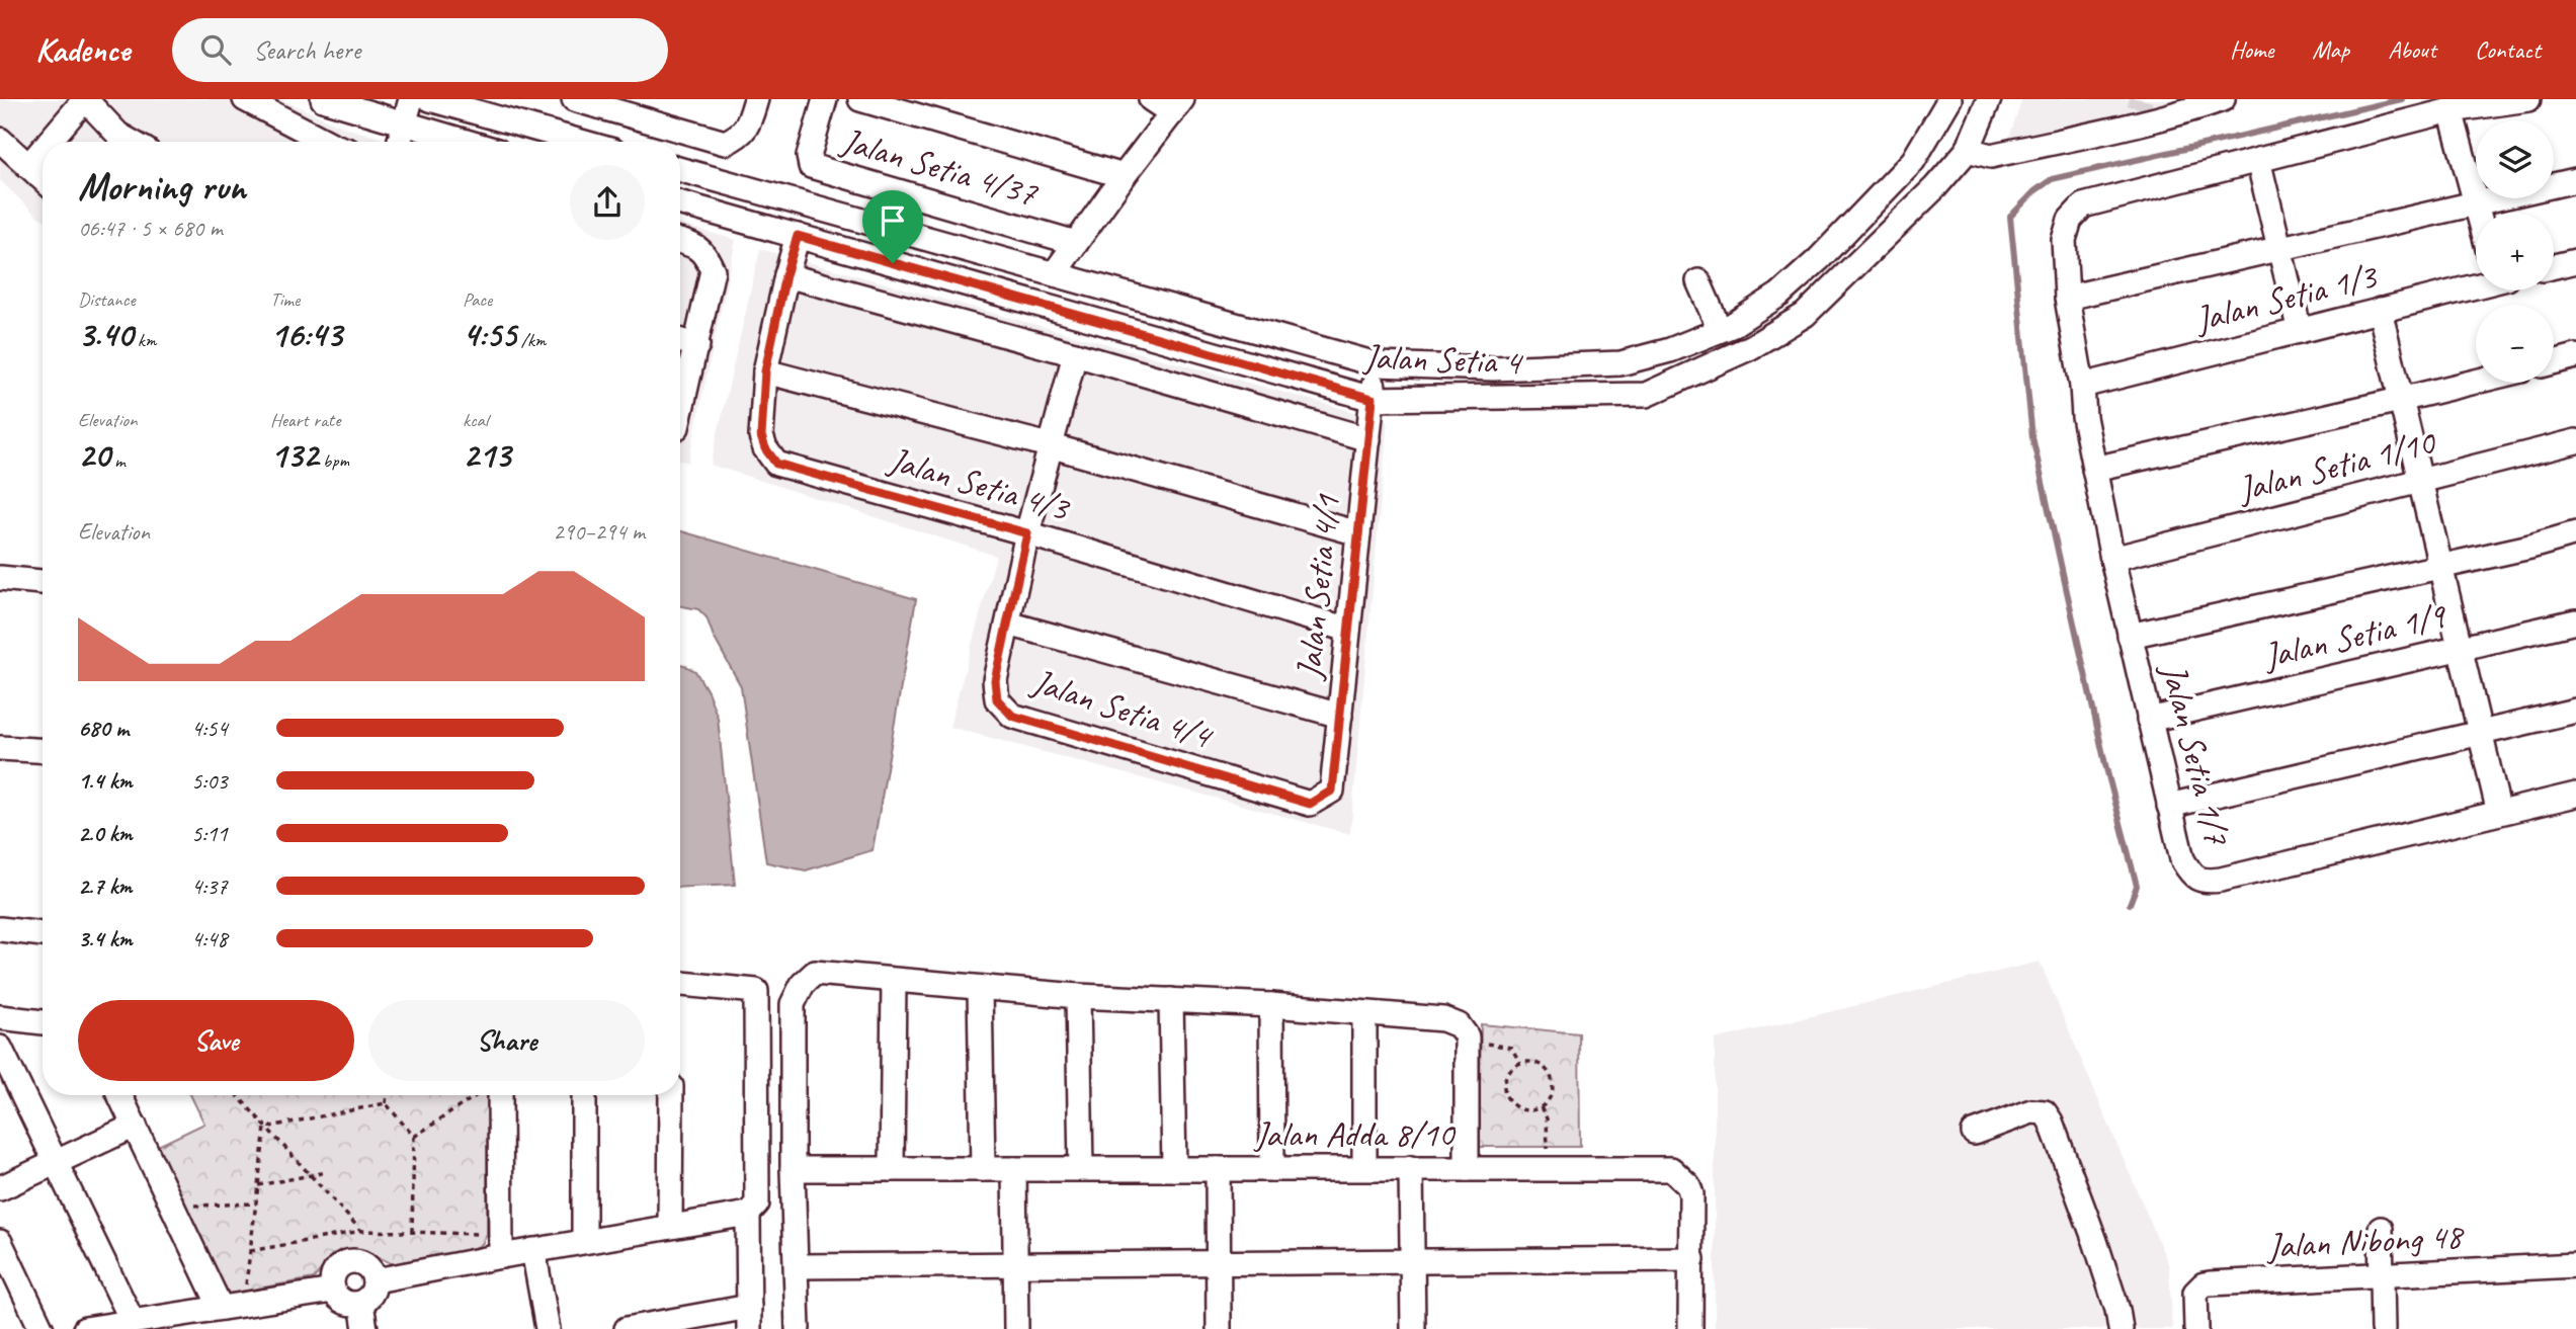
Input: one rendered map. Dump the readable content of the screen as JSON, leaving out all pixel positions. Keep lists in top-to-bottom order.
{
  "streets": {
    "street": [
      "Jalan Setia 4/37",
      "Jalan Setia 1/3",
      "Jalan Setia 4",
      "Jalan Setia 1/10",
      "Jalan Setia 4/3",
      "Jalan Setia 4/1",
      "Jalan Setia 1/9",
      "Jalan Setia 4/4",
      "Jalan Setia 1/7",
      "Jalan Adda 8/10",
      "Jalan Nibong 48"
    ]
  },
  "crossings": [
    ["Jalan Setia 1/3", "Jalan Setia 1/7"],
    ["Jalan Setia 4", "Jalan Setia 4/3"],
    ["Jalan Setia 4", "Jalan Setia 4/1"],
    ["Jalan Setia 1/10", "Jalan Setia 1/7"],
    ["Jalan Setia 4/3", "Jalan Setia 4/1"],
    ["Jalan Setia 4/3", "Jalan Setia 4/4"],
    ["Jalan Setia 4/1", "Jalan Setia 4/4"],
    ["Jalan Setia 1/9", "Jalan Setia 1/7"]
  ],
  "page": {
    "header": "Kadence",
    "search": "Search here",
    "nav": [
      "Home",
      "Map",
      "About",
      "Contact"
    ],
    "map_buttons": ["+", "−"],
    "heading": ["Morning run", "06:47 · 5 × 680 m"],
    "stats": [
      ["Distance", "3.40 km"],
      ["Time", "16:43"],
      ["Pace", "4:55 /km"],
      ["Elevation", "20 m"],
      ["Heart rate", "132 bpm"],
      ["kcal", "213"]
    ],
    "chart": ["Elevation", "290–294 m"],
    "list": [
      {
        "name": "680 m",
        "note": "4:54"
      },
      {
        "name": "1.4 km",
        "note": "5:03"
      },
      {
        "name": "2.0 km",
        "note": "5:11"
      },
      {
        "name": "2.7 km",
        "note": "4:37"
      },
      {
        "name": "3.4 km",
        "note": "4:48"
      }
    ],
    "buttons": ["Save", "Share"]
  }
}
